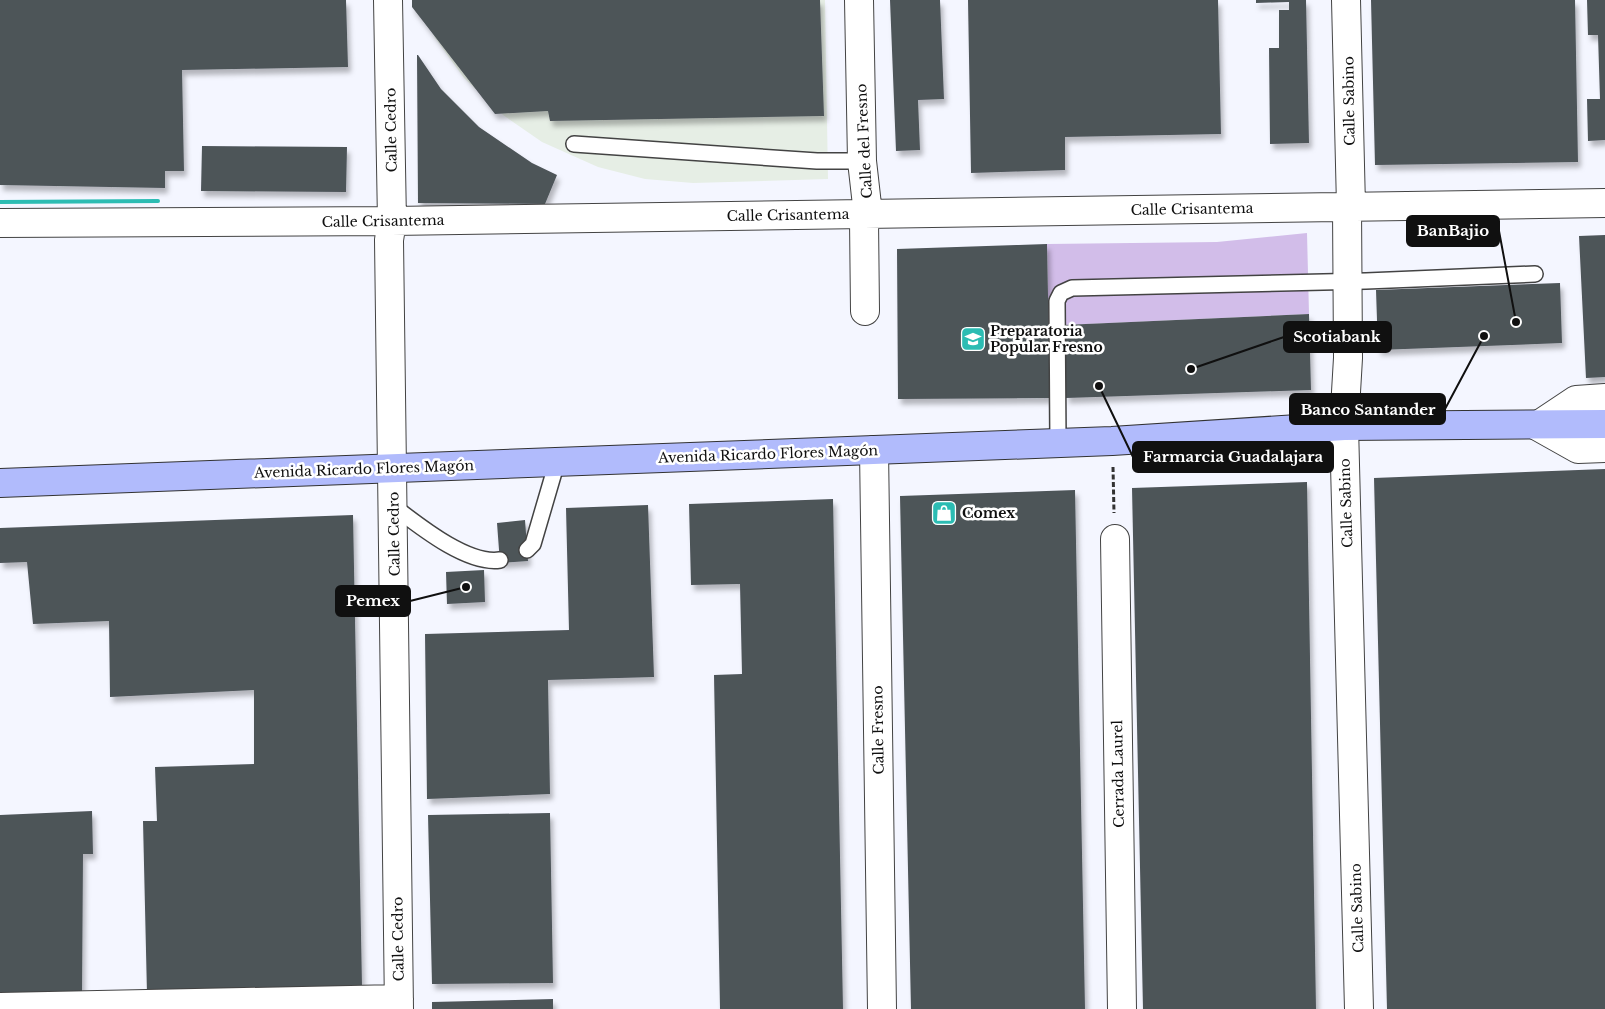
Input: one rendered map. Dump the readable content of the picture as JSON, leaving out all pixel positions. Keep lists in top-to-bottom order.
{
  "streets": {
    "main road": ["Avenida Ricardo Flores Magón"],
    "street": [
      "Calle Sabino",
      "Calle Cedro",
      "Calle del Fresno",
      "Calle Crisantema",
      "Calle Fresno",
      "Cerrada Laurel"
    ]
  },
  "crossings": [
    ["Calle Sabino", "Calle Crisantema"],
    ["Calle Sabino", "Avenida Ricardo Flores Magón"],
    ["Calle Cedro", "Calle Crisantema"],
    ["Calle Cedro", "Avenida Ricardo Flores Magón"],
    ["Calle del Fresno", "Calle Crisantema"],
    ["Avenida Ricardo Flores Magón", "Calle Fresno"]
  ],
  "places": {
    "other": [
      "BanBajio",
      "Banco Santander",
      "Scotiabank",
      "Farmarcia Guadalajara",
      "Pemex"
    ],
    "school or university": ["Preparatoria Popular Fresno"],
    "shop": ["Comex"]
  }
}
